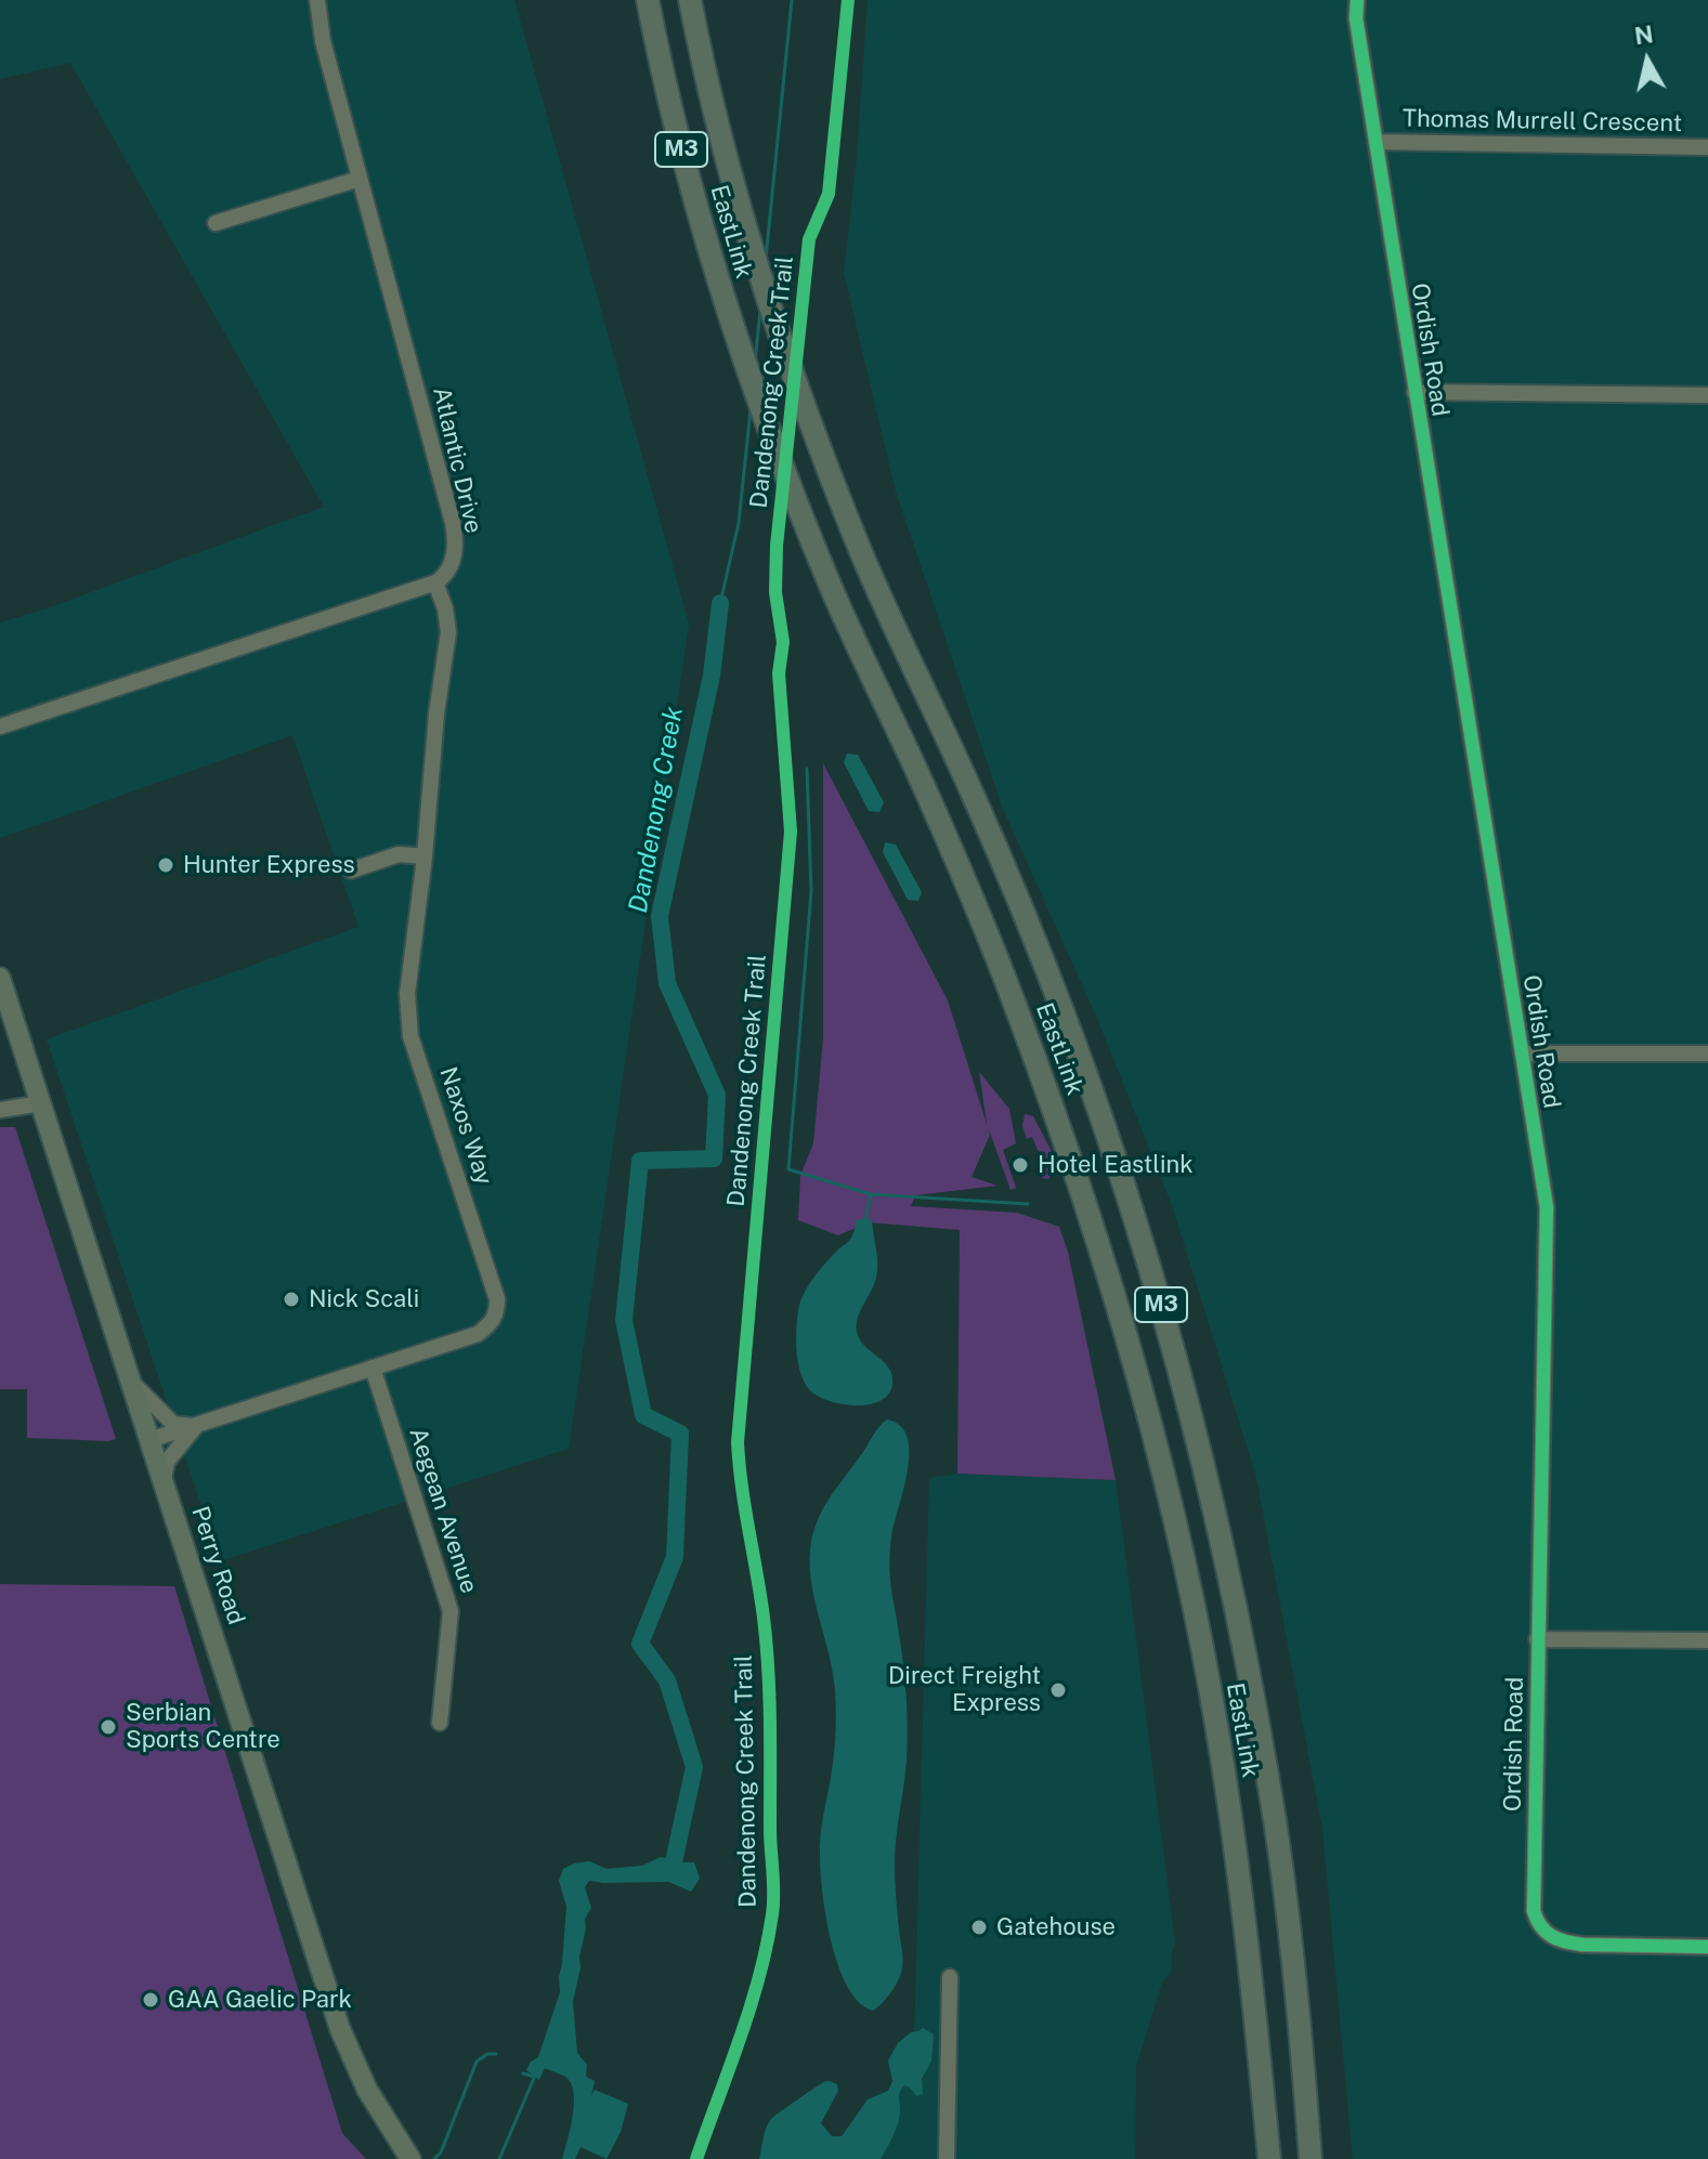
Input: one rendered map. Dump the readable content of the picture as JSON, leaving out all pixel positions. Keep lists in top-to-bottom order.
{
  "streets": {
    "highway": ["M3", "EastLink"],
    "main road": ["Perry Road"],
    "street": [
      "Thomas Murrell Crescent",
      "Ordish Road",
      "Atlantic Drive",
      "Naxos Way",
      "Aegean Avenue"
    ],
    "cycle path": ["Dandenong Creek Trail"]
  },
  "crossings": [
    ["Thomas Murrell Crescent", "Ordish Road"],
    ["Atlantic Drive", "Naxos Way"],
    ["Naxos Way", "Aegean Avenue"],
    ["Naxos Way", "Perry Road"]
  ],
  "water": ["Dandenong Creek"],
  "places": [
    "Hunter Express",
    "Hotel Eastlink",
    "Nick Scali",
    "Direct Freight Express",
    "Serbian Sports Centre",
    "Gatehouse",
    "GAA Gaelic Park"
  ],
  "north": "top"
}
